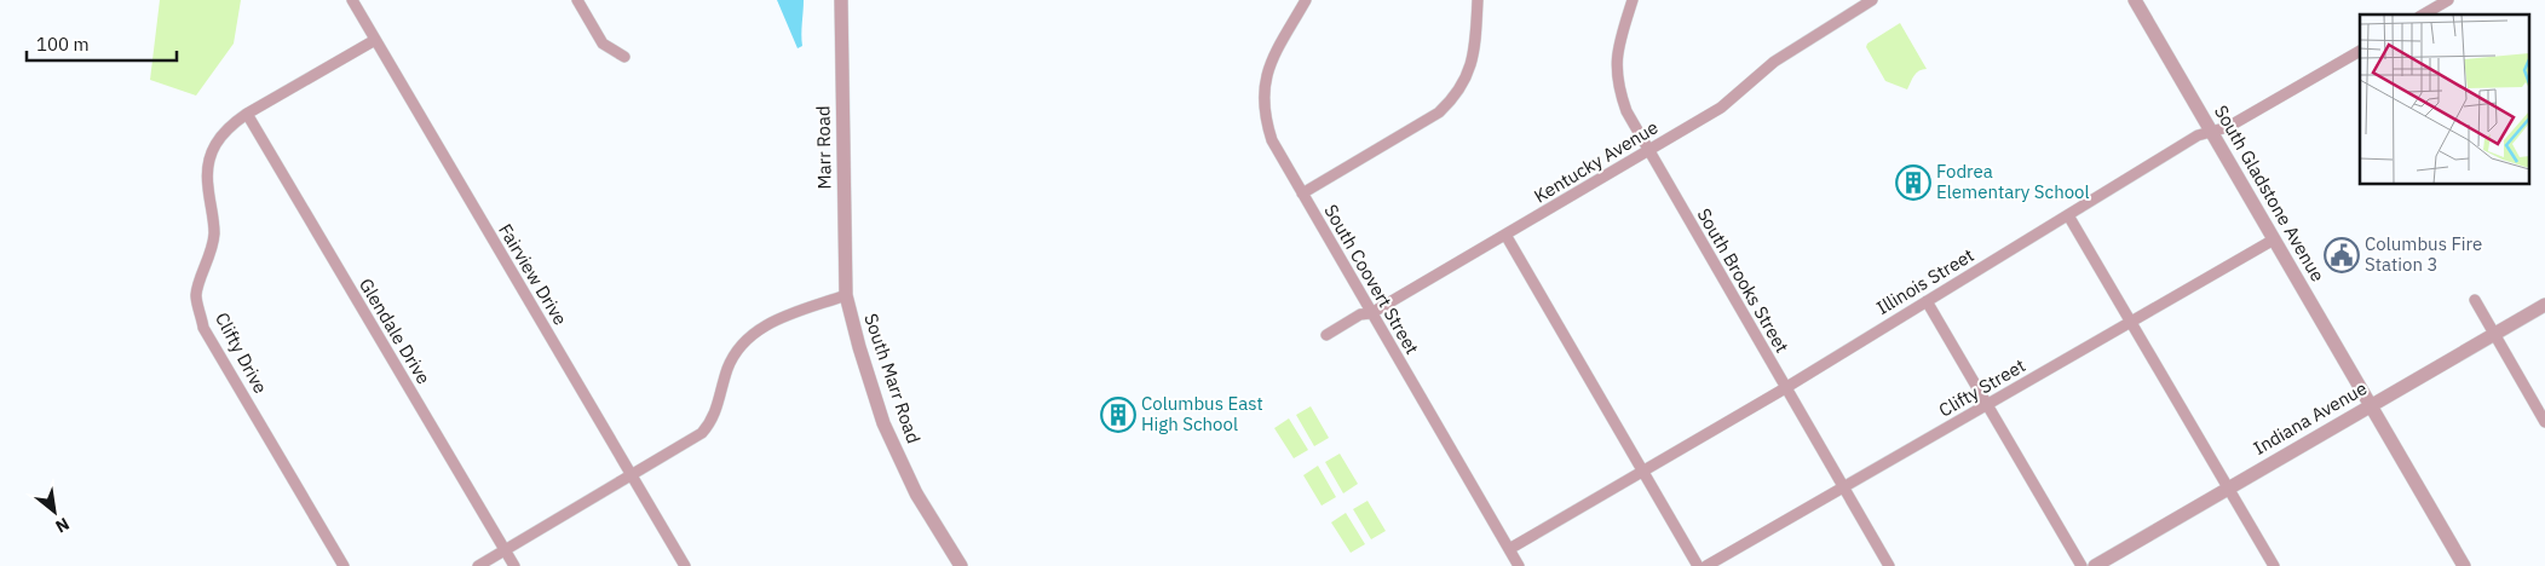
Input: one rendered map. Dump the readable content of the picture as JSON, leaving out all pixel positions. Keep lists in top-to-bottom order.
{
  "streets": {
    "street": [
      "Marr Road",
      "Kentucky Avenue",
      "South Gladstone Avenue",
      "Fairview Drive",
      "South Coovert Street",
      "South Brooks Street",
      "Illinois Street",
      "Glendale Drive",
      "Clifty Drive",
      "South Marr Road",
      "Clifty Street",
      "Indiana Avenue"
    ]
  },
  "crossings": [
    ["Marr Road", "South Marr Road"],
    ["Kentucky Avenue", "South Coovert Street"],
    ["Kentucky Avenue", "South Brooks Street"],
    ["South Gladstone Avenue", "Illinois Street"],
    ["South Gladstone Avenue", "Clifty Street"],
    ["South Gladstone Avenue", "Indiana Avenue"],
    ["Fairview Drive", "Clifty Drive"],
    ["South Coovert Street", "Illinois Street"],
    ["South Brooks Street", "Illinois Street"],
    ["South Brooks Street", "Clifty Street"],
    ["Glendale Drive", "Clifty Drive"]
  ],
  "places": {
    "building": ["Fodrea Elementary School", "Columbus East High School"],
    "public building": ["Columbus Fire Station 3"]
  },
  "scale_bar": "100 m",
  "north": "bottom right"
}
